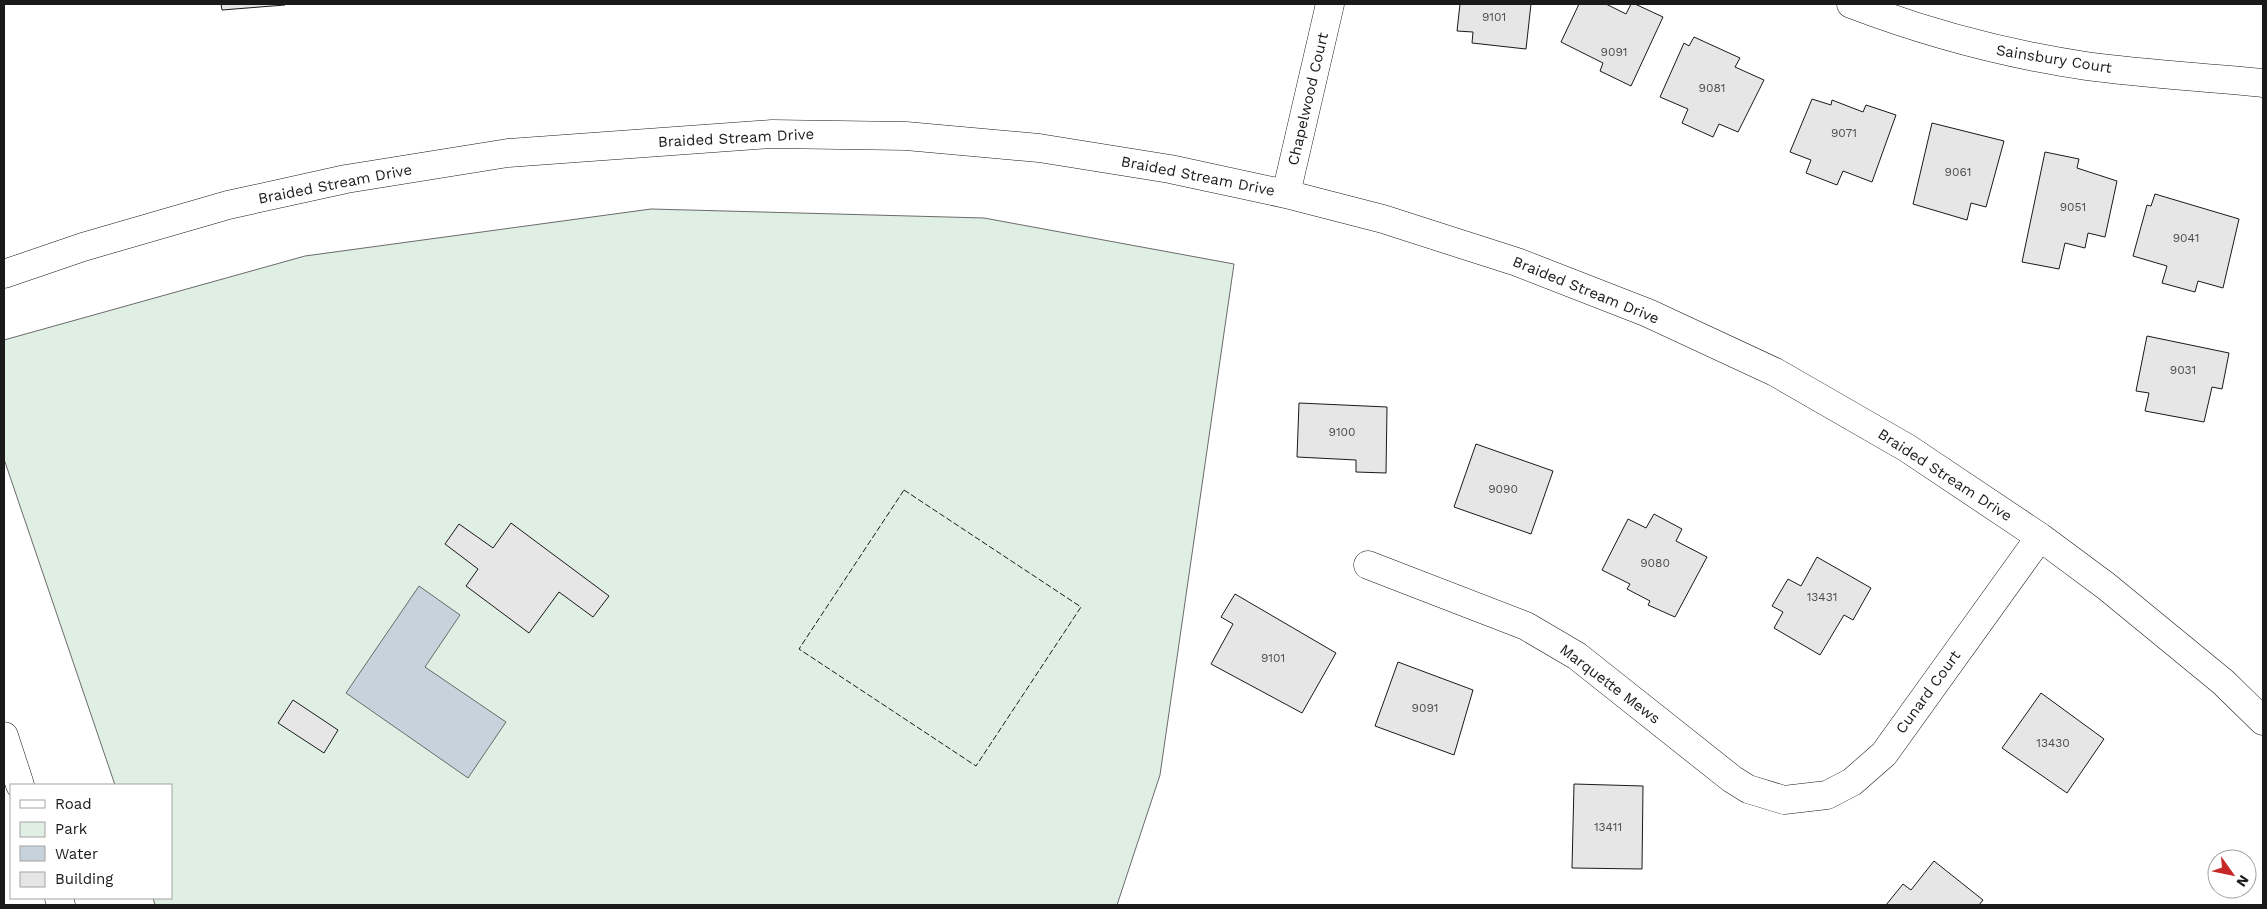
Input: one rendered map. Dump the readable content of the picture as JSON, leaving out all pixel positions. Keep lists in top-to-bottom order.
{
  "streets": {
    "street": [
      "Sainsbury Court",
      "Chapelwood Court",
      "Braided Stream Drive",
      "Marquette Mews",
      "Cunard Court"
    ]
  },
  "crossings": [
    ["Chapelwood Court", "Braided Stream Drive"],
    ["Braided Stream Drive", "Cunard Court"],
    ["Marquette Mews", "Cunard Court"]
  ],
  "house_numbers": [
    "9101",
    "9091",
    "9081",
    "9071",
    "9061",
    "9051",
    "9041",
    "9031",
    "9100",
    "9090",
    "9080",
    "13431",
    "9101",
    "9091",
    "13430",
    "13411"
  ],
  "legend": [
    "Road",
    "Park",
    "Water",
    "Building"
  ],
  "north": "bottom right"
}
